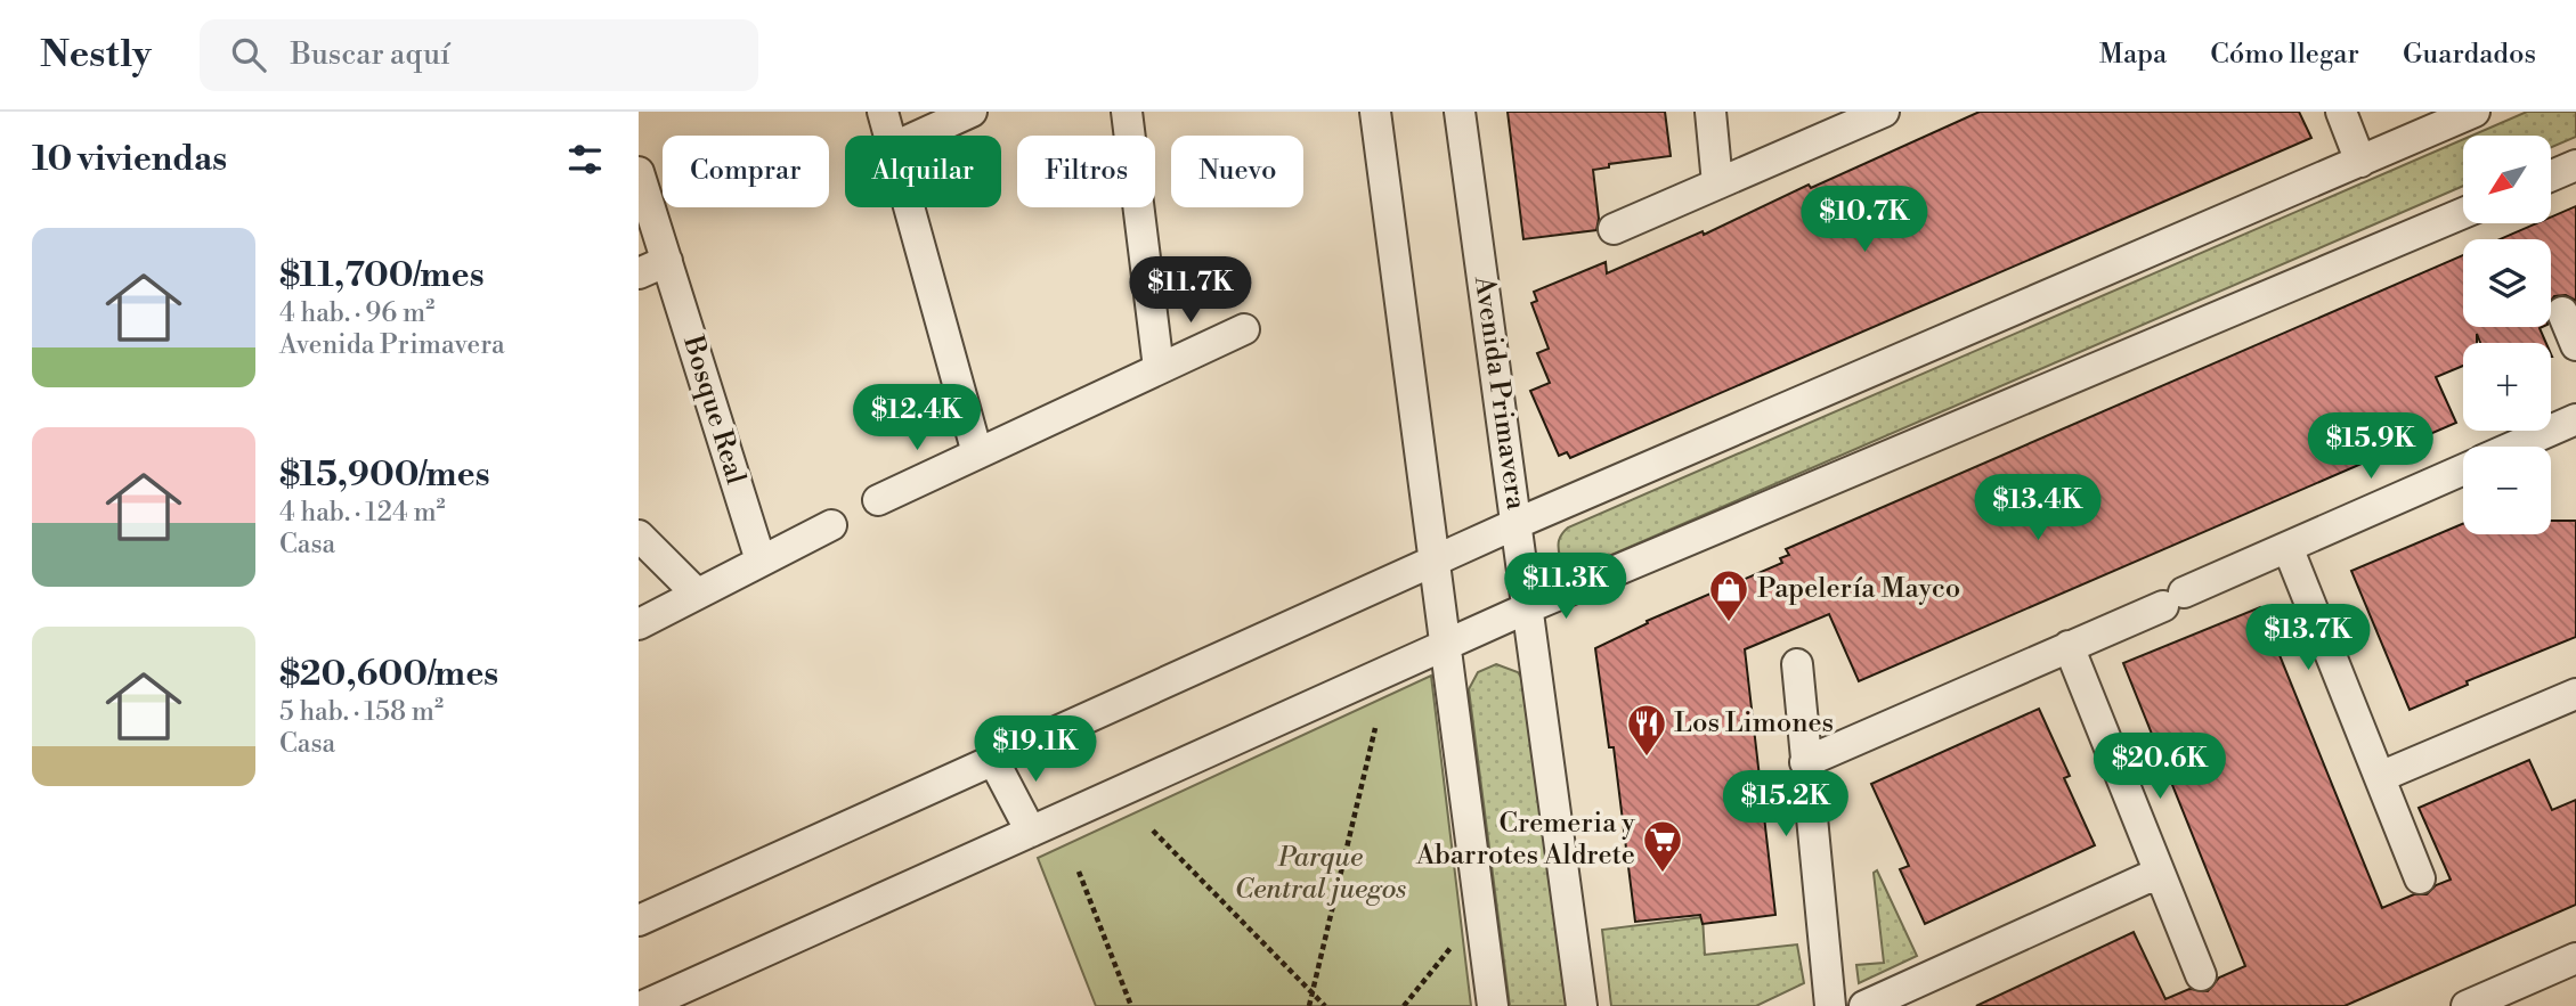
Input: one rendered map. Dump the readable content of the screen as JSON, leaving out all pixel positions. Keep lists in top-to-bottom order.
{
  "streets": {
    "street": ["Avenida Primavera", "Bosque Real"]
  },
  "parks": ["Parque Central juegos"],
  "places": {
    "shop": ["Papelería Mayco"],
    "restaurant": ["Los Limones"],
    "supermarket": ["Cremeria y Abarrotes Aldrete"]
  },
  "north": "bottom left",
  "page": {
    "header": "Nestly",
    "search": "Buscar aquí",
    "nav": ["Mapa", "Cómo llegar", "Guardados"],
    "heading": "10 viviendas",
    "map_buttons": ["+", "−"],
    "chip": [
      "Comprar",
      "Alquilar",
      "Filtros",
      "Nuevo"
    ],
    "price": [
      "$10.7K",
      "$11.7K",
      "$12.4K",
      "$15.9K",
      "$13.4K",
      "$11.3K",
      "$13.7K",
      "$19.1K",
      "$20.6K",
      "$15.2K"
    ],
    "list": [
      {
        "name": "$11,700/mes",
        "note": "4 hab. · 96 m² · Avenida Primavera"
      },
      {
        "name": "$15,900/mes",
        "note": "4 hab. · 124 m² · Casa"
      },
      {
        "name": "$20,600/mes",
        "note": "5 hab. · 158 m² · Casa"
      }
    ]
  }
}
